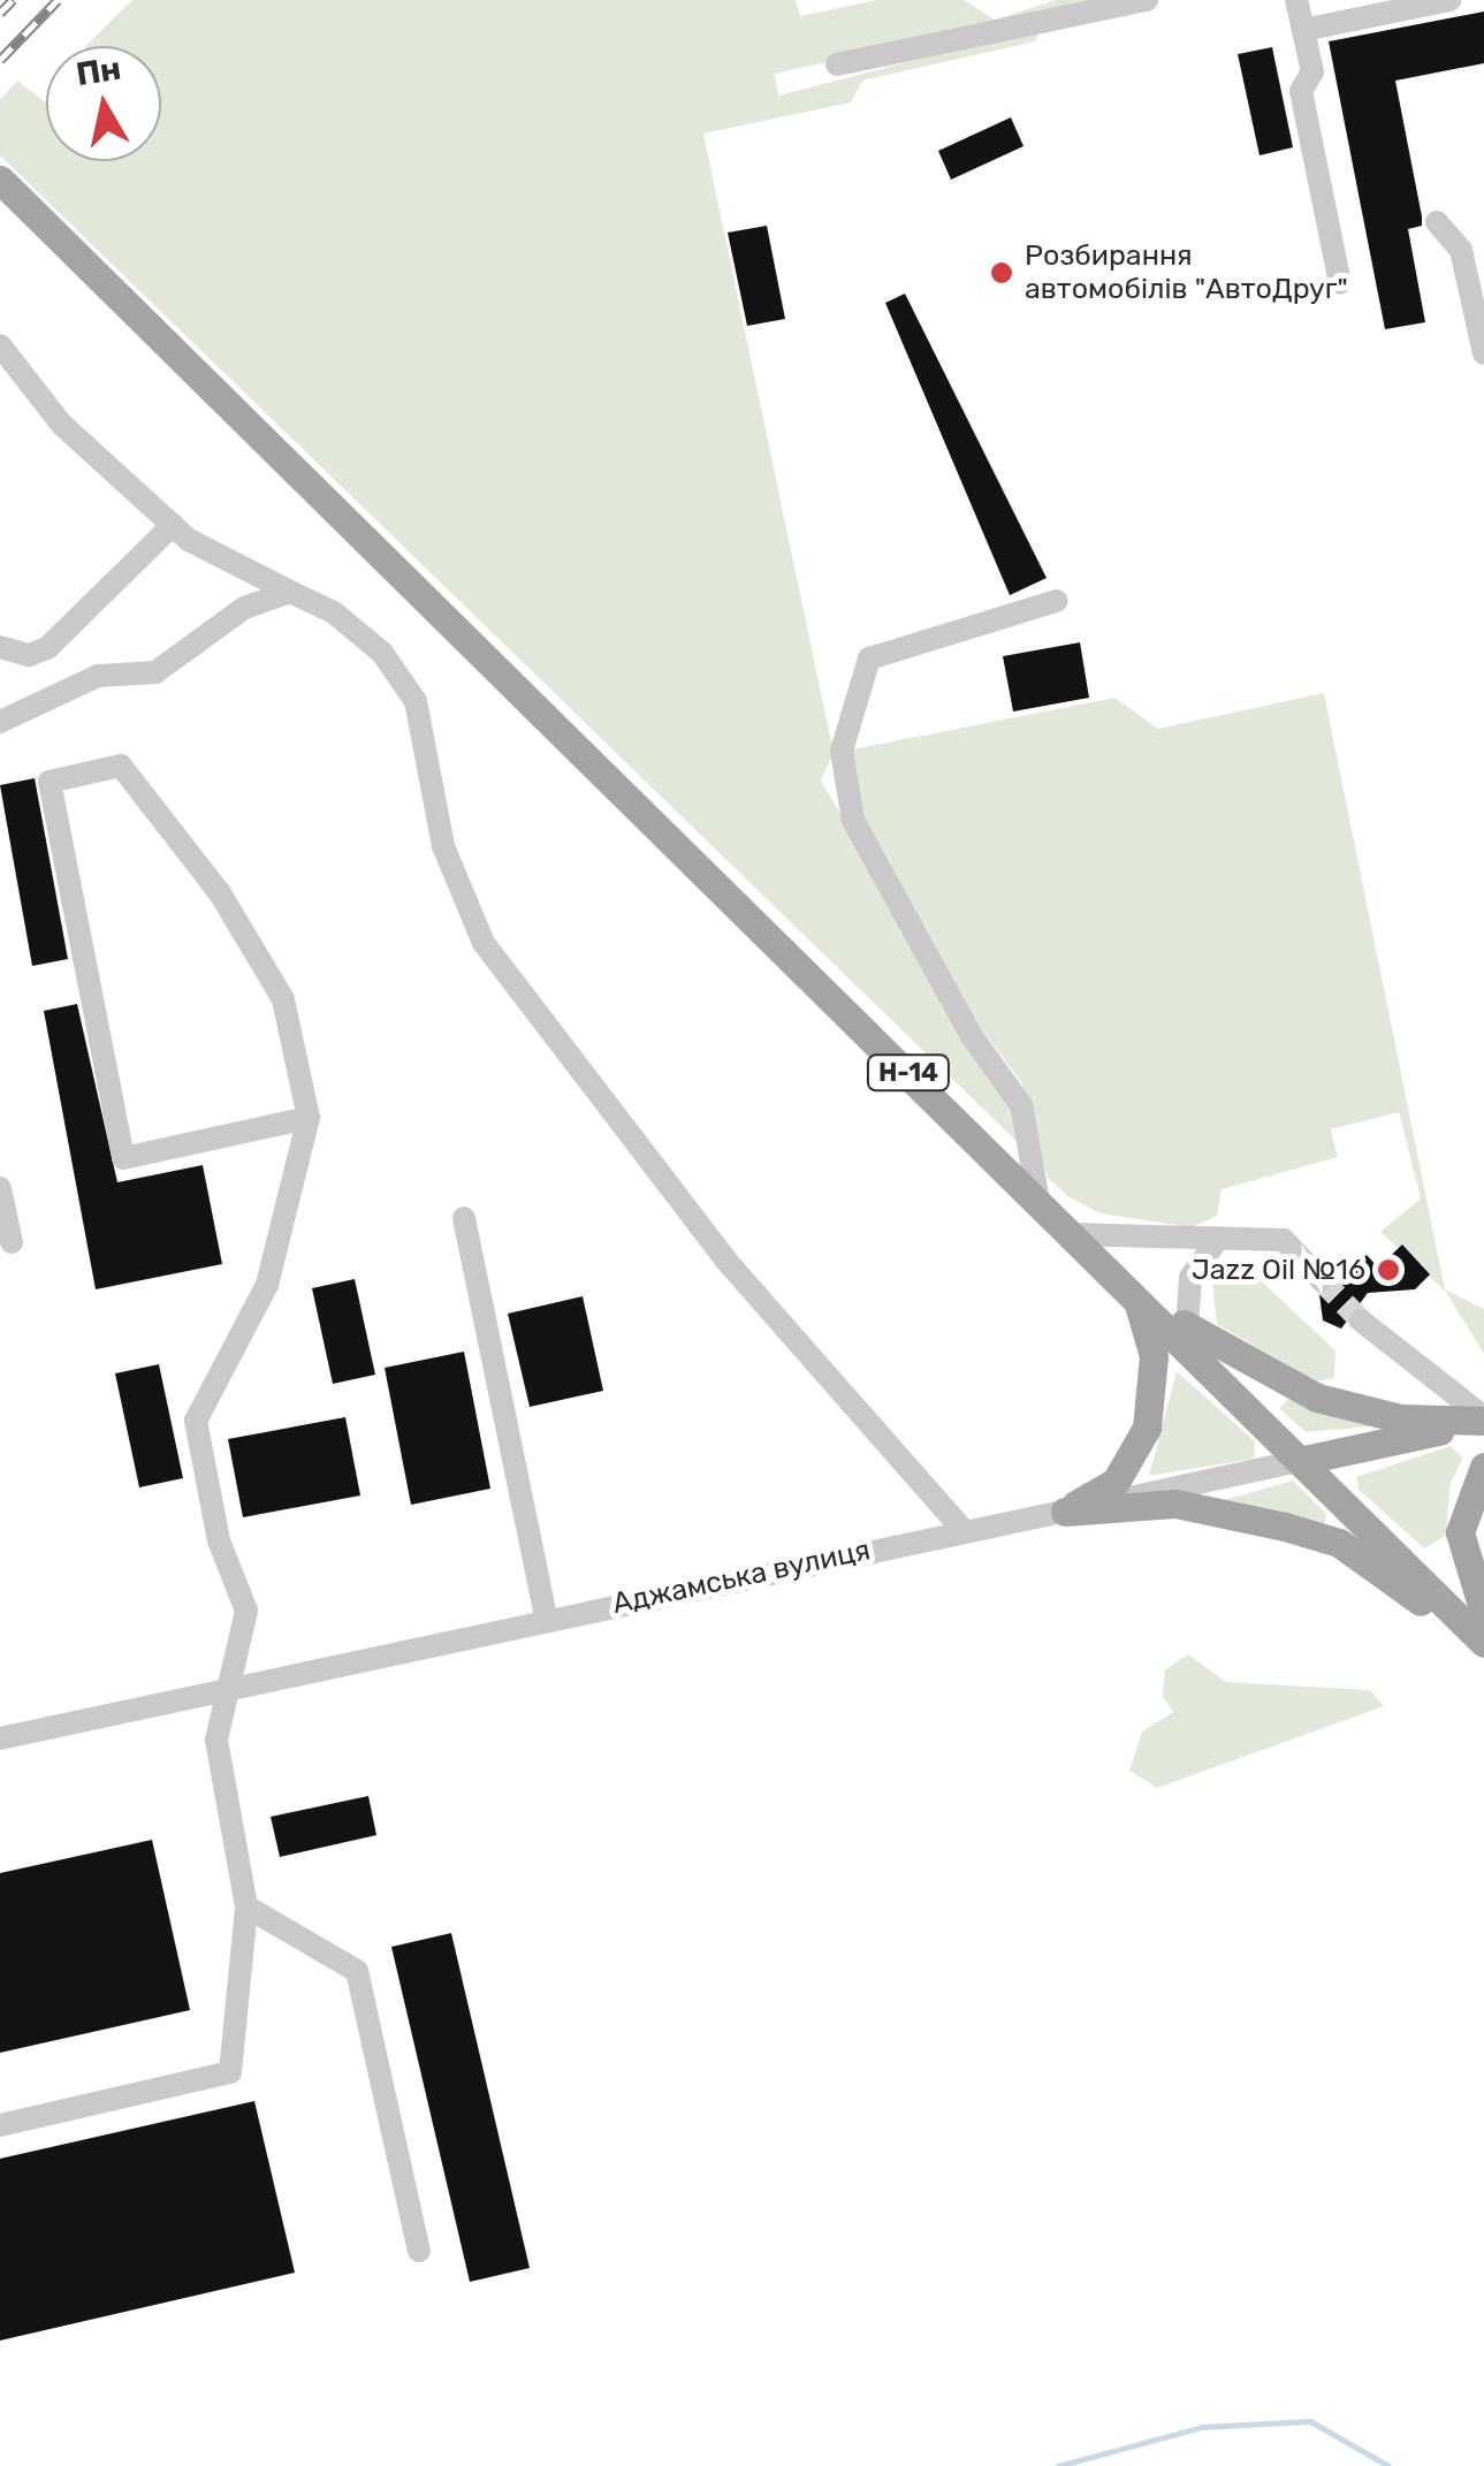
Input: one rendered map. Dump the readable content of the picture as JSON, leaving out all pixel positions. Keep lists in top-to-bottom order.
{
  "streets": {
    "main road": ["Н-14", "Аджамська вулиця"]
  },
  "crossings": [
    ["Н-14", "Аджамська вулиця"]
  ],
  "places": ["Розбирання автомобілів \"АвтоДруг\"", "Jazz Oil №16"],
  "north": "top"
}
